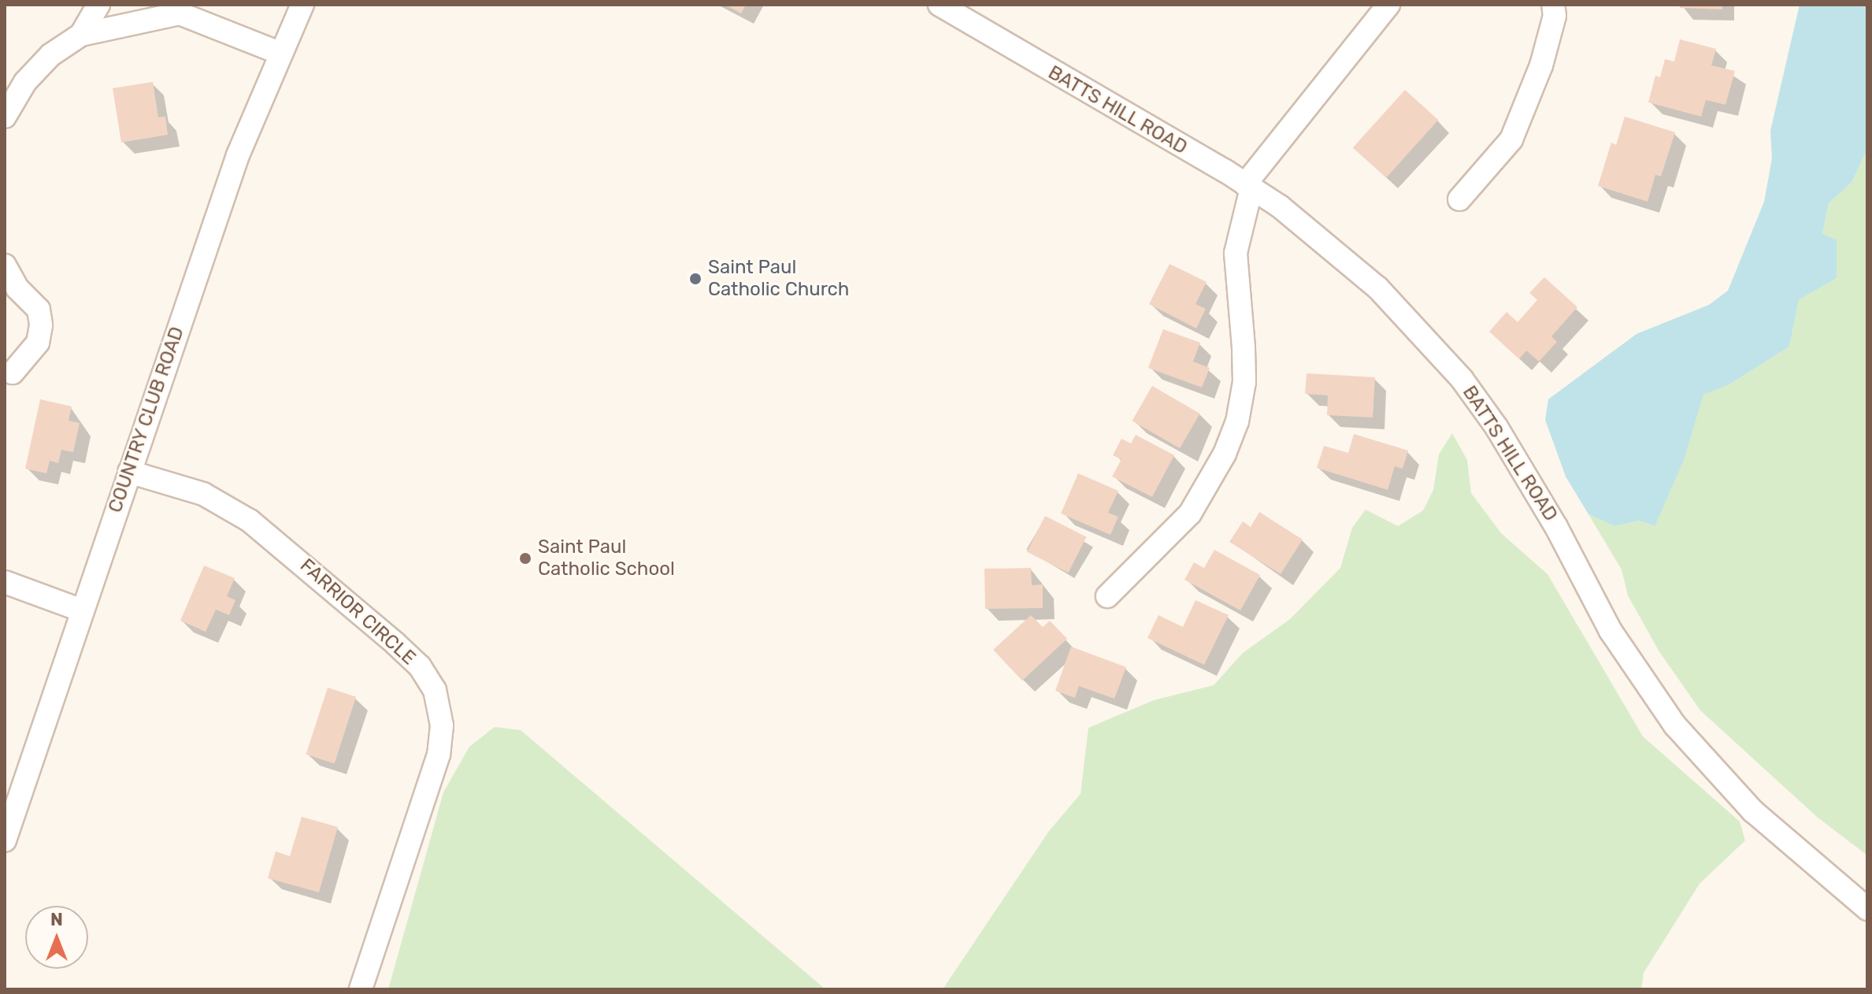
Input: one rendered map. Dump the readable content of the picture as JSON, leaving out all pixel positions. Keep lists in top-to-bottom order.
{
  "streets": {
    "street": ["BATTS HILL ROAD", "COUNTRY CLUB ROAD", "FARRIOR CIRCLE"]
  },
  "crossings": [
    ["COUNTRY CLUB ROAD", "FARRIOR CIRCLE"]
  ],
  "places": ["Saint Paul Catholic Church", "Saint Paul Catholic School"],
  "north": "top"
}
